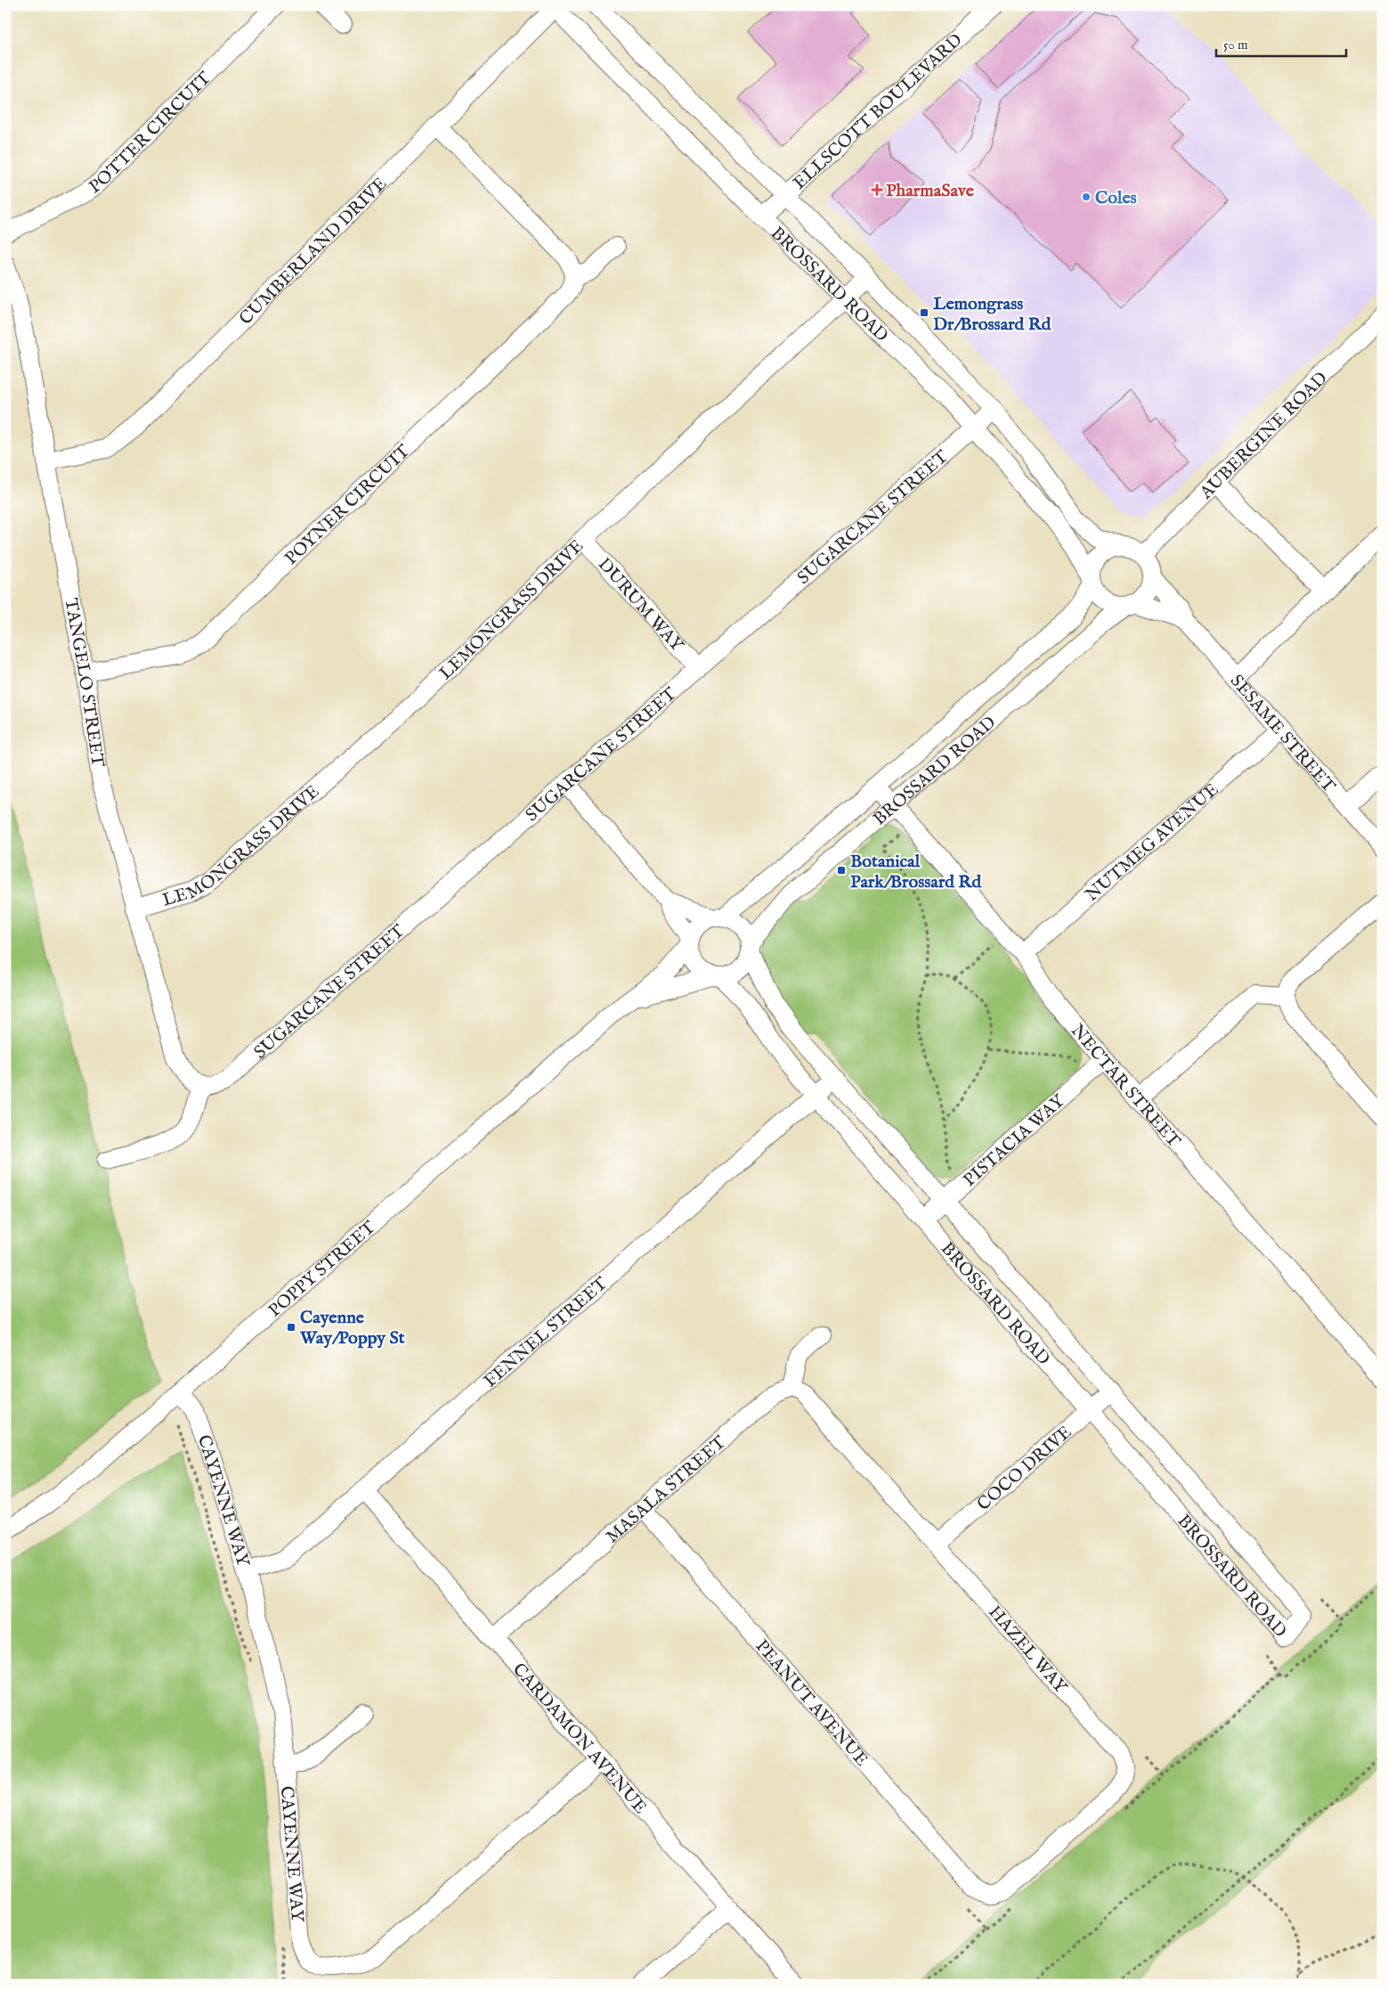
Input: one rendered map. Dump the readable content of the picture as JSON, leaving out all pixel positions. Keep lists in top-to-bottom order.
{
  "streets": {
    "street": [
      "ELLSCOTT BOULEVARD",
      "POTTER CIRCUIT",
      "CUMBERLAND DRIVE",
      "BROSSARD ROAD",
      "AUBERGINE ROAD",
      "POYNER CIRCUIT",
      "SUGARCANE STREET",
      "DURUM WAY",
      "LEMONGRASS DRIVE",
      "TANGELO STREET",
      "SESAME STREET",
      "NUTMEG AVENUE",
      "NECTAR STREET",
      "PISTACIA WAY",
      "POPPY STREET",
      "FENNEL STREET",
      "COCO DRIVE",
      "MASALA STREET",
      "CAYENNE WAY",
      "HAZEL WAY",
      "PEANUT AVENUE",
      "CARDAMON AVENUE"
    ]
  },
  "crossings": [
    ["ELLSCOTT BOULEVARD", "BROSSARD ROAD"],
    ["CUMBERLAND DRIVE", "BROSSARD ROAD"],
    ["CUMBERLAND DRIVE", "TANGELO STREET"],
    ["BROSSARD ROAD", "AUBERGINE ROAD"],
    ["BROSSARD ROAD", "SUGARCANE STREET"],
    ["BROSSARD ROAD", "LEMONGRASS DRIVE"],
    ["BROSSARD ROAD", "SESAME STREET"],
    ["BROSSARD ROAD", "NECTAR STREET"],
    ["BROSSARD ROAD", "PISTACIA WAY"],
    ["BROSSARD ROAD", "POPPY STREET"],
    ["BROSSARD ROAD", "FENNEL STREET"],
    ["BROSSARD ROAD", "COCO DRIVE"],
    ["AUBERGINE ROAD", "SESAME STREET"],
    ["POYNER CIRCUIT", "TANGELO STREET"],
    ["SUGARCANE STREET", "DURUM WAY"],
    ["SUGARCANE STREET", "TANGELO STREET"],
    ["DURUM WAY", "LEMONGRASS DRIVE"],
    ["LEMONGRASS DRIVE", "TANGELO STREET"],
    ["SESAME STREET", "NUTMEG AVENUE"],
    ["NUTMEG AVENUE", "NECTAR STREET"],
    ["NECTAR STREET", "PISTACIA WAY"],
    ["POPPY STREET", "CAYENNE WAY"],
    ["FENNEL STREET", "CAYENNE WAY"],
    ["FENNEL STREET", "CARDAMON AVENUE"],
    ["COCO DRIVE", "HAZEL WAY"],
    ["MASALA STREET", "HAZEL WAY"],
    ["MASALA STREET", "PEANUT AVENUE"],
    ["MASALA STREET", "CARDAMON AVENUE"],
    ["CAYENNE WAY", "CARDAMON AVENUE"],
    ["HAZEL WAY", "PEANUT AVENUE"]
  ],
  "places": {
    "health": ["PharmaSave"],
    "other": ["Coles"],
    "transit": ["Lemongrass Dr/Brossard Rd", "Botanical Park/Brossard Rd", "Cayenne Way/Poppy St"]
  },
  "scale_bar": "50 m"
}
